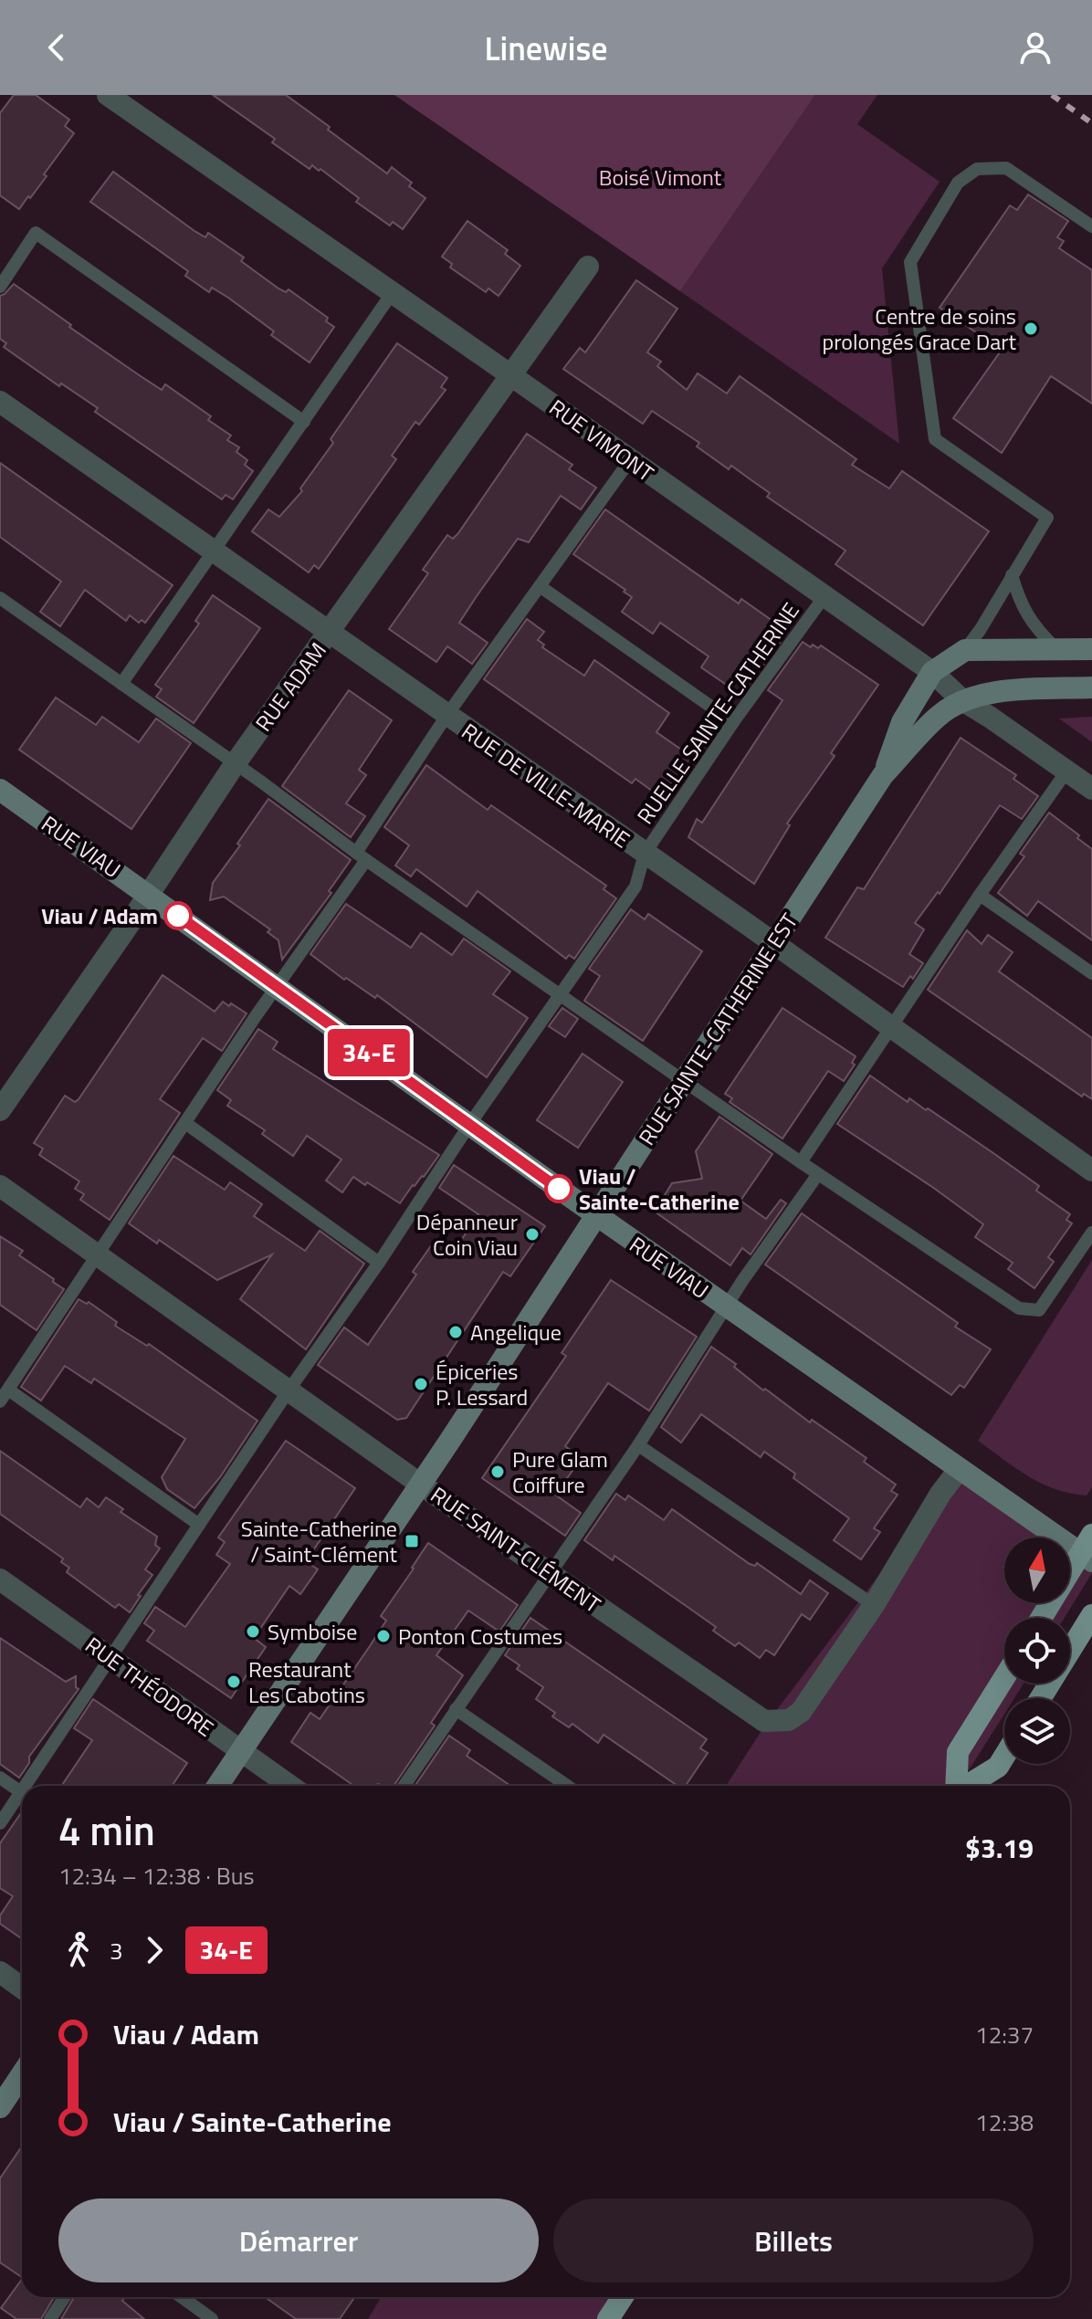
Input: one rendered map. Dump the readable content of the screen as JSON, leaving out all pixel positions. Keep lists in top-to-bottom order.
{
  "streets": {
    "street": [
      "RUE VIMONT",
      "RUE ADAM",
      "RUE DE VILLE-MARIE",
      "RUE VIAU",
      "RUE SAINTE-CATHERINE EST",
      "RUE SAINT-CLÉMENT",
      "RUE THÉODORE"
    ],
    "lane": ["RUELLE SAINTE-CATHERINE"]
  },
  "crossings": [
    ["RUE VIMONT", "RUE ADAM"],
    ["RUE VIMONT", "RUELLE SAINTE-CATHERINE"],
    ["RUE VIMONT", "RUE SAINTE-CATHERINE EST"],
    ["RUE ADAM", "RUE DE VILLE-MARIE"],
    ["RUE ADAM", "RUE VIAU"],
    ["RUELLE SAINTE-CATHERINE", "RUE DE VILLE-MARIE"],
    ["RUELLE SAINTE-CATHERINE", "RUE VIAU"],
    ["RUELLE SAINTE-CATHERINE", "RUE SAINT-CLÉMENT"],
    ["RUELLE SAINTE-CATHERINE", "RUE THÉODORE"],
    ["RUE DE VILLE-MARIE", "RUE SAINTE-CATHERINE EST"],
    ["RUE VIAU", "RUE SAINTE-CATHERINE EST"],
    ["RUE VIAU", "RUE SAINT-CLÉMENT"],
    ["RUE SAINTE-CATHERINE EST", "RUE SAINT-CLÉMENT"],
    ["RUE SAINTE-CATHERINE EST", "RUE THÉODORE"]
  ],
  "parks": ["Boisé Vimont"],
  "places": {
    "other": [
      "Centre de soins prolongés Grace Dart",
      "Viau / Adam",
      "Viau / Sainte-Catherine",
      "Dépanneur Coin Viau",
      "Angelique",
      "Épiceries P. Lessard",
      "Pure Glam Coiffure",
      "Symboise",
      "Ponton Costumes",
      "Restaurant Les Cabotins"
    ],
    "transit": ["Sainte-Catherine / Saint-Clément"]
  },
  "lines": ["bus line 34-E"],
  "north": "top",
  "page": {
    "header": "Linewise",
    "on_map": "34-E",
    "heading": ["4 min", "12:34 – 12:38 · Bus", "$3.19"],
    "legs": ["3", "34-E"],
    "list": [
      {
        "name": "Viau / Adam",
        "value": "12:37"
      },
      {
        "name": "Viau / Sainte-Catherine",
        "value": "12:38"
      }
    ],
    "buttons": ["Démarrer", "Billets"]
  }
}
